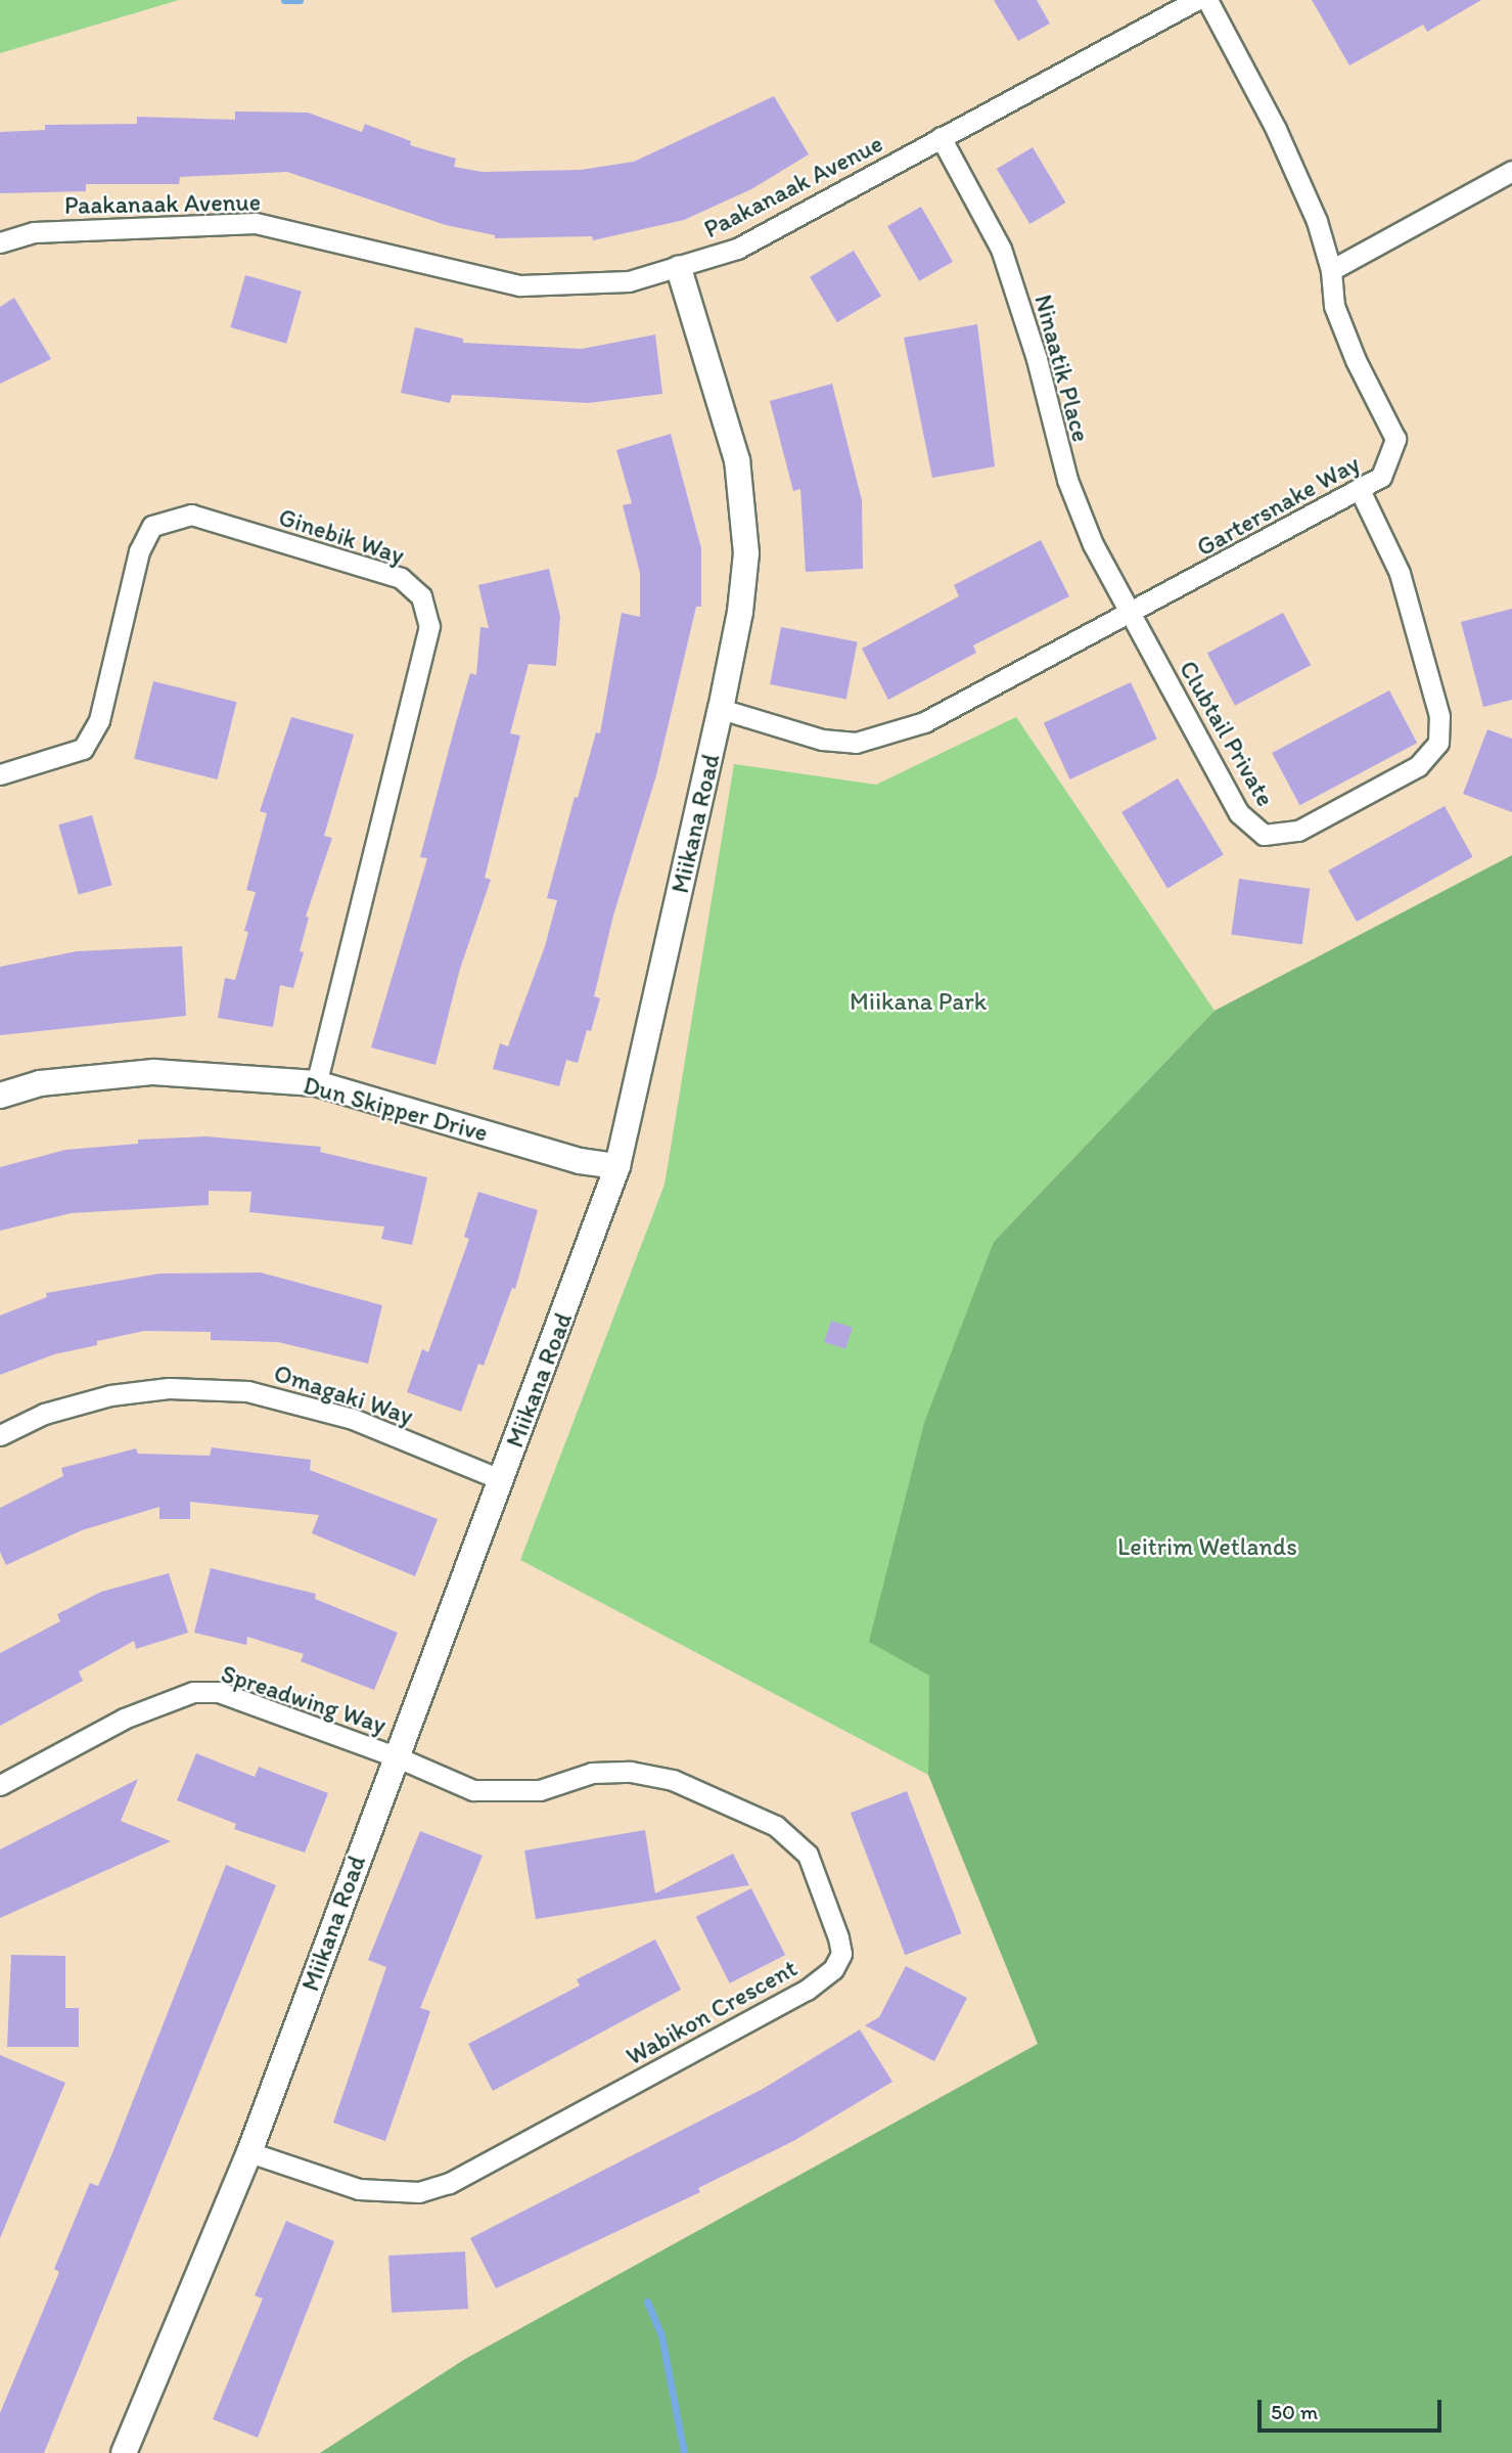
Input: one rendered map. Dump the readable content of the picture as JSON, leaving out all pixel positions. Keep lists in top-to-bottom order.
{
  "streets": {
    "street": [
      "Paakanaak Avenue",
      "Ninaatik Place",
      "Gartersnake Way",
      "Ginebik Way",
      "Clubtail Private",
      "Miikana Road",
      "Dun Skipper Drive",
      "Omagaki Way",
      "Spreadwing Way",
      "Wabikon Crescent"
    ]
  },
  "crossings": [
    ["Paakanaak Avenue", "Ninaatik Place"],
    ["Paakanaak Avenue", "Miikana Road"],
    ["Ninaatik Place", "Gartersnake Way"],
    ["Ninaatik Place", "Clubtail Private"],
    ["Gartersnake Way", "Clubtail Private"],
    ["Gartersnake Way", "Miikana Road"],
    ["Ginebik Way", "Dun Skipper Drive"],
    ["Miikana Road", "Dun Skipper Drive"],
    ["Miikana Road", "Omagaki Way"],
    ["Miikana Road", "Spreadwing Way"],
    ["Miikana Road", "Wabikon Crescent"],
    ["Spreadwing Way", "Wabikon Crescent"]
  ],
  "parks": ["Miikana Park", "Leitrim Wetlands"],
  "scale_bar": "50 m"
}
